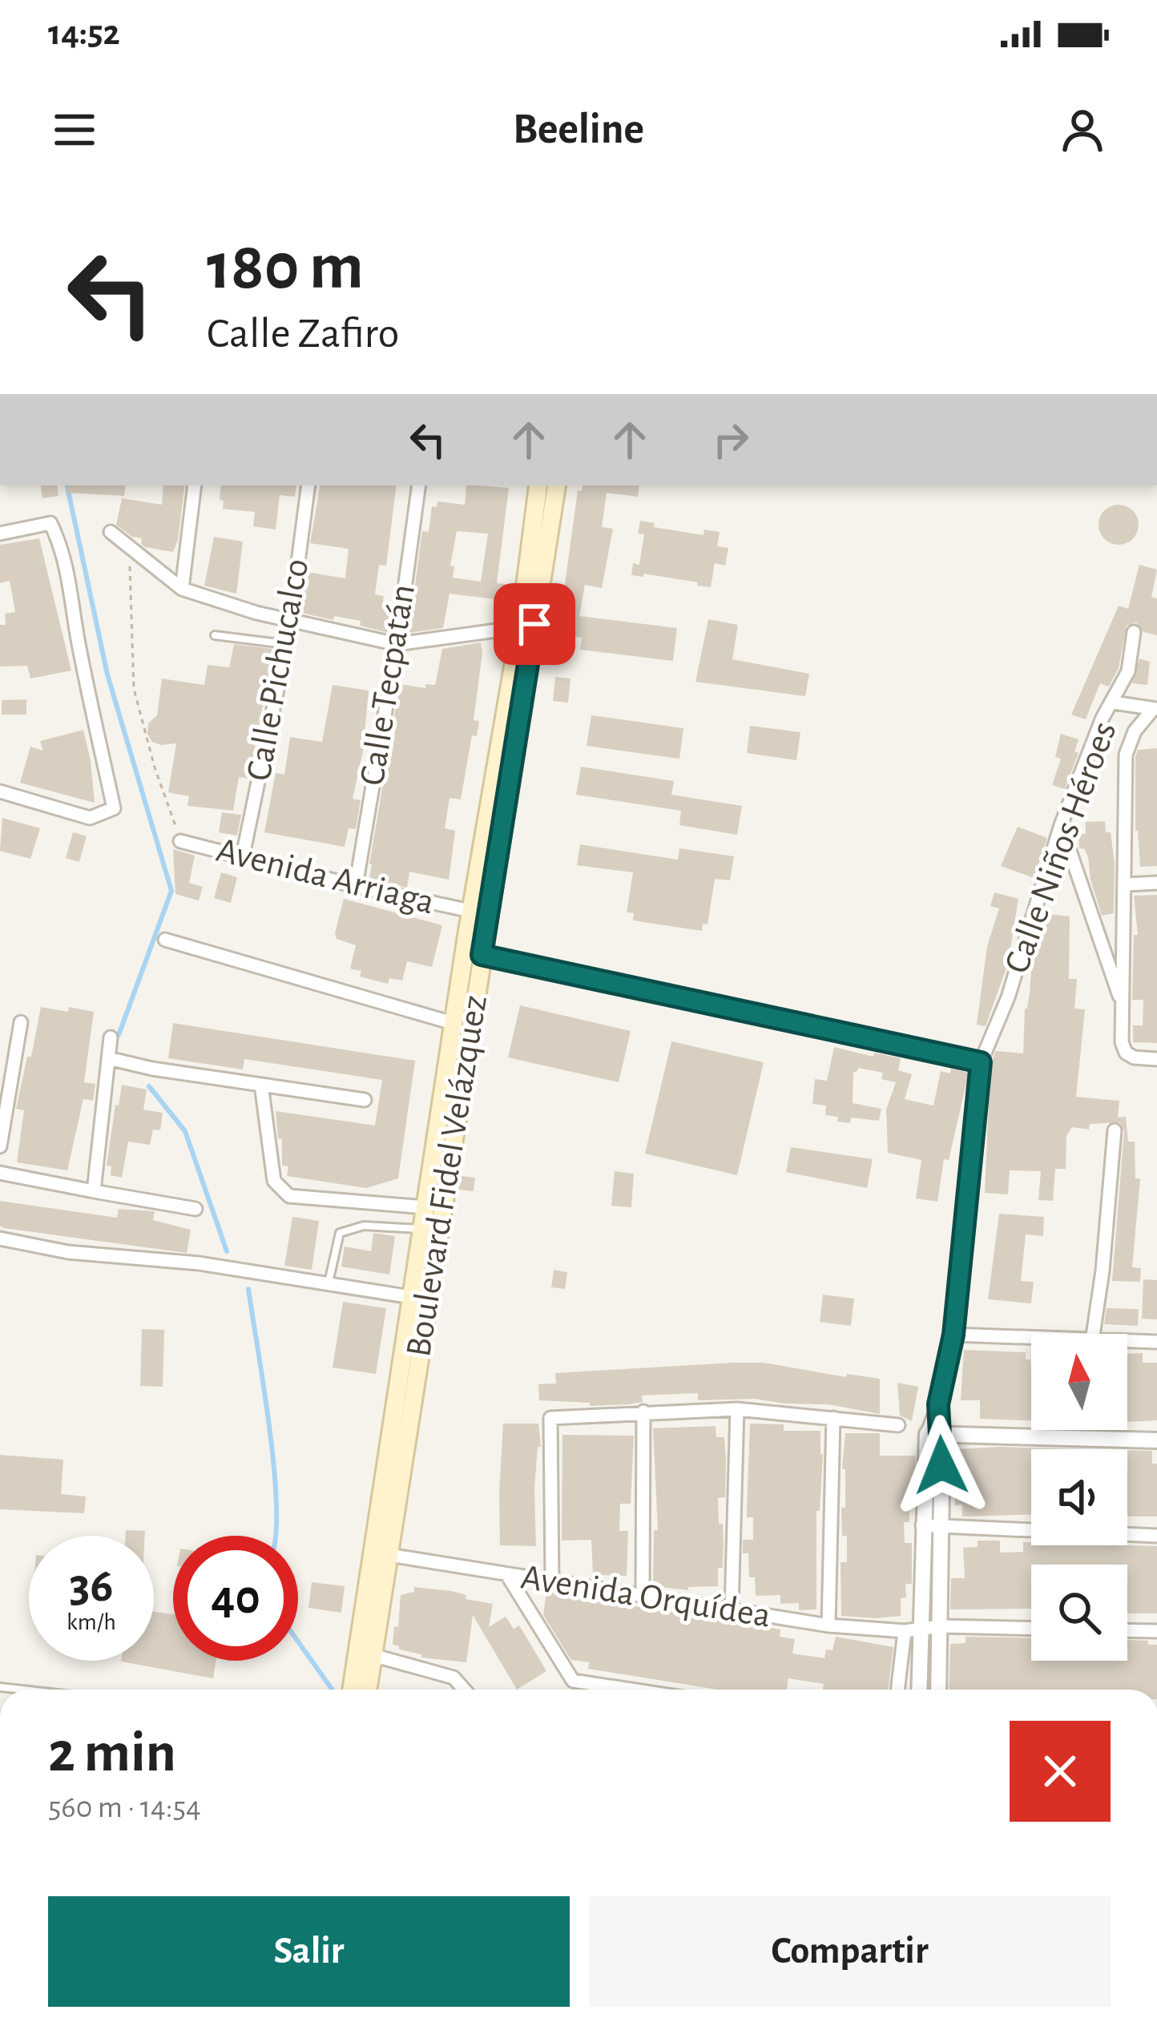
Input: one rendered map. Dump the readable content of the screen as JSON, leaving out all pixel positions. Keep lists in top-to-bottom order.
{
  "streets": {
    "main road": ["Boulevard Fidel Velázquez"],
    "street": [
      "Calle Pichucalco",
      "Calle Tecpatán",
      "Calle Niños Héroes",
      "Avenida Arriaga",
      "Avenida Orquídea"
    ]
  },
  "crossings": [
    ["Calle Pichucalco", "Avenida Arriaga"],
    ["Calle Tecpatán", "Avenida Arriaga"],
    ["Avenida Arriaga", "Boulevard Fidel Velázquez"],
    ["Boulevard Fidel Velázquez", "Avenida Orquídea"]
  ],
  "north": "top",
  "page": {
    "status": "14:52",
    "header": "Beeline",
    "turn": ["180 m", "Calle Zafiro"],
    "speed": "36 km/h",
    "limit": "40",
    "heading": ["2 min", "560 m · 14:54"],
    "buttons": ["Salir", "Compartir"]
  }
}
